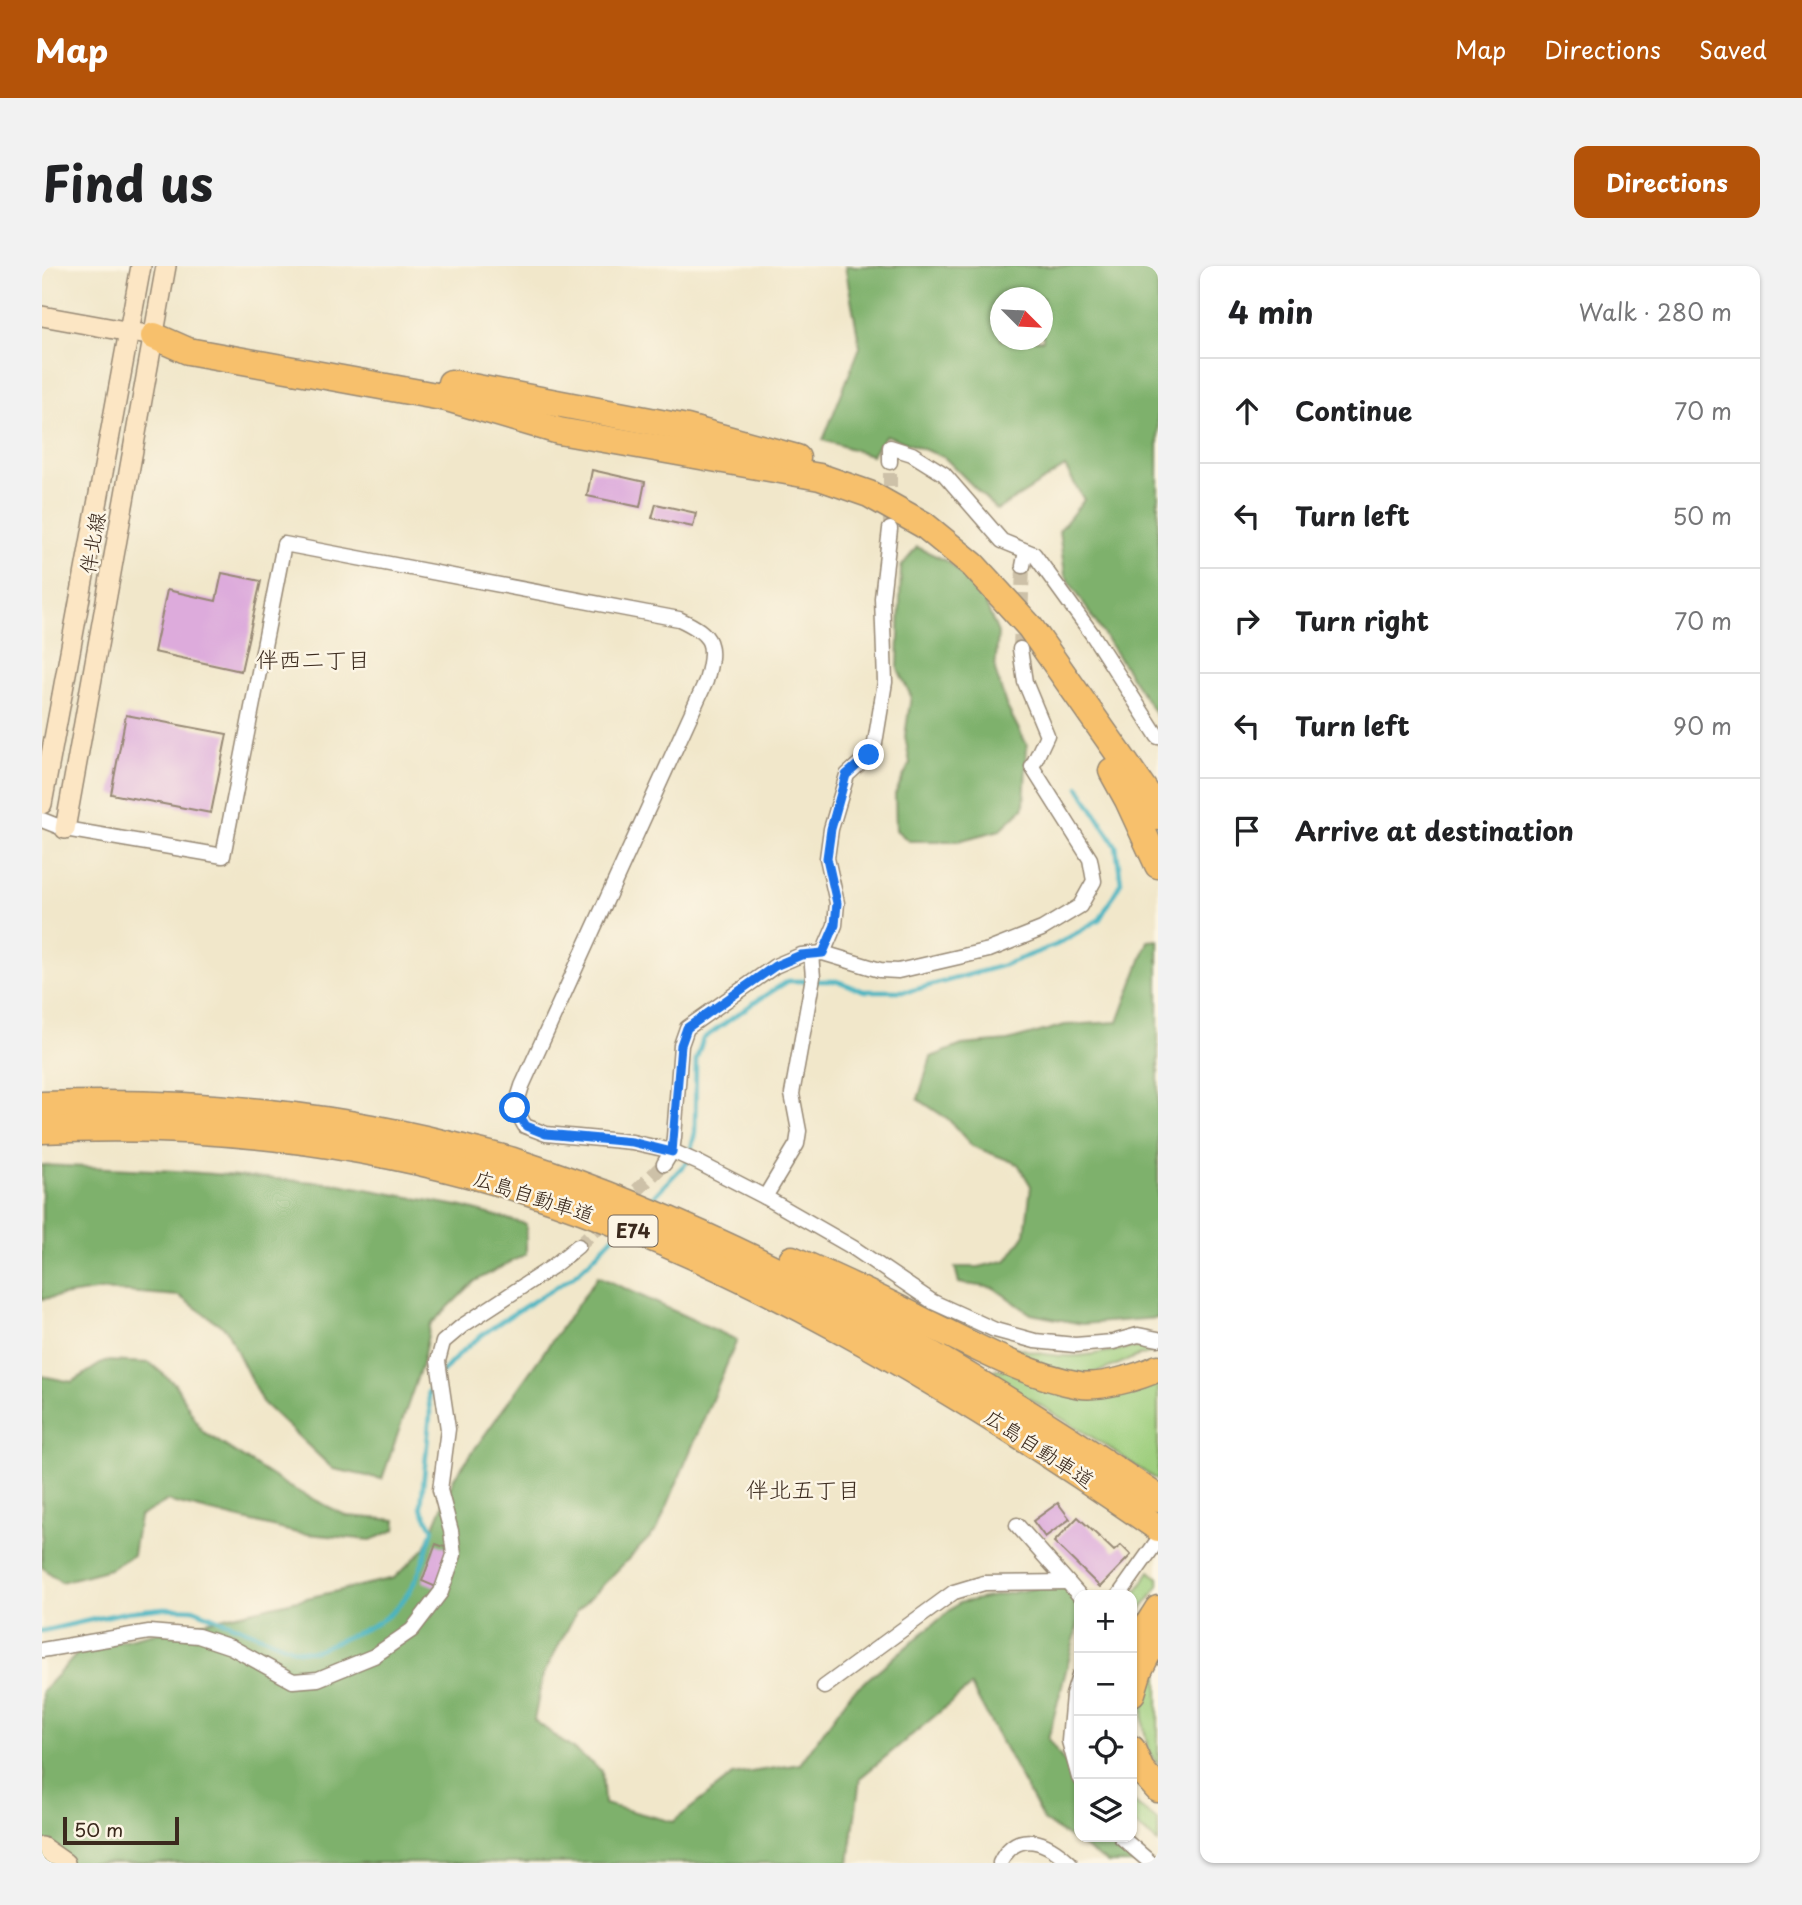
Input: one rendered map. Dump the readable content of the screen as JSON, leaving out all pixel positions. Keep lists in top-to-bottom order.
{
  "streets": {
    "highway": ["広島自動車道", "E74"],
    "street": ["伴北線"]
  },
  "districts": ["伴西二丁目", "伴北五丁目"],
  "scale_bar": "50 m",
  "north": "bottom right",
  "page": {
    "header": "Map",
    "nav": ["Map", "Directions", "Saved"],
    "title": "Find us",
    "buttons": "Directions",
    "heading": ["4 min", "Walk · 280 m"],
    "list": [
      ["Continue", "70 m"],
      ["Turn left", "50 m"],
      ["Turn right", "70 m"],
      ["Turn left", "90 m"],
      "Arrive at destination"
    ],
    "map_buttons": ["+", "−"],
    "scale": "50 m"
  }
}
